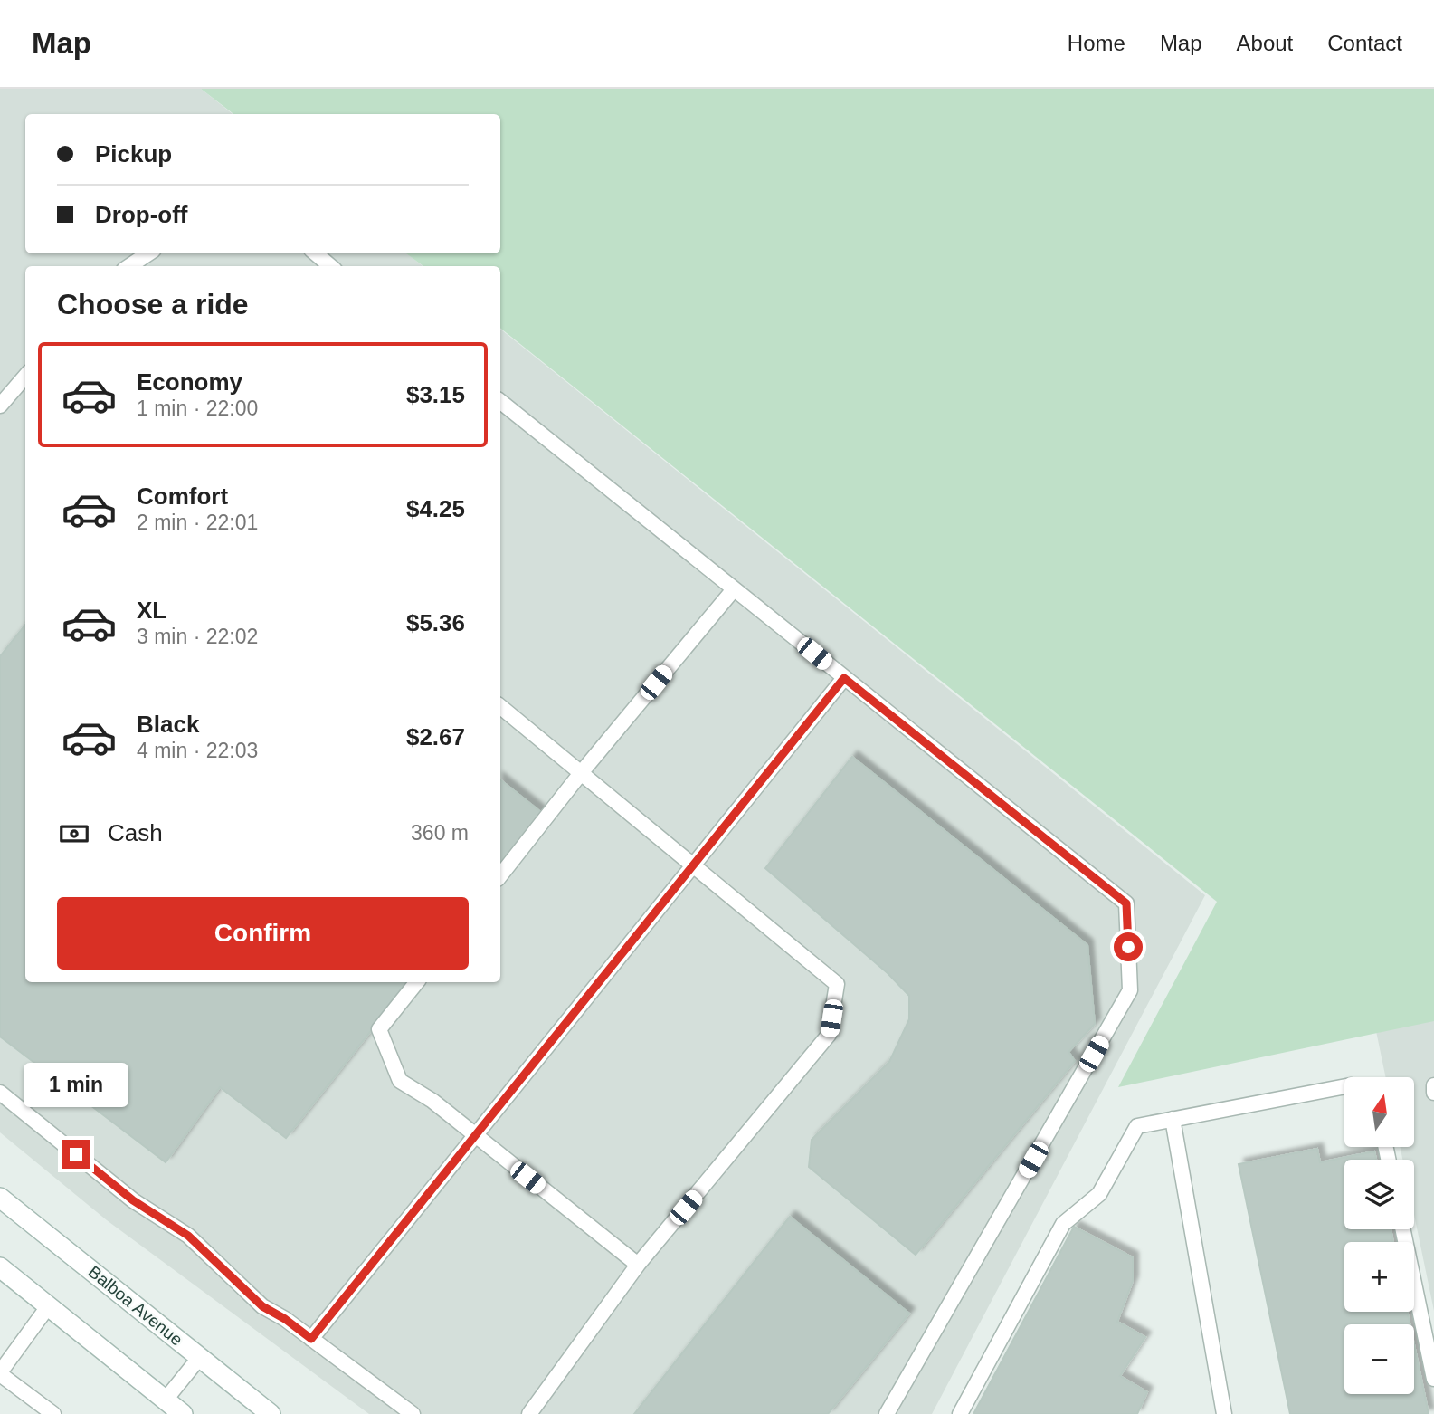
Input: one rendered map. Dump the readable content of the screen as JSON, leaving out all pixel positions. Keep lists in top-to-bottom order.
{
  "streets": {
    "main road": ["Balboa Avenue"]
  },
  "north": "top",
  "page": {
    "header": "Map",
    "nav": [
      "Home",
      "Map",
      "About",
      "Contact"
    ],
    "banner": ["Pickup", "Drop-off"],
    "heading": "Choose a ride",
    "list": [
      {
        "name": "Economy",
        "note": "1 min · 22:00",
        "value": "$3.15"
      },
      {
        "name": "Comfort",
        "note": "2 min · 22:01",
        "value": "$4.25"
      },
      {
        "name": "XL",
        "note": "3 min · 22:02",
        "value": "$5.36"
      },
      {
        "name": "Black",
        "note": "4 min · 22:03",
        "value": "$2.67"
      }
    ],
    "pay": ["Cash", "360 m"],
    "buttons": "Confirm",
    "bubble": "1 min",
    "map_buttons": ["+", "−"]
  }
}
